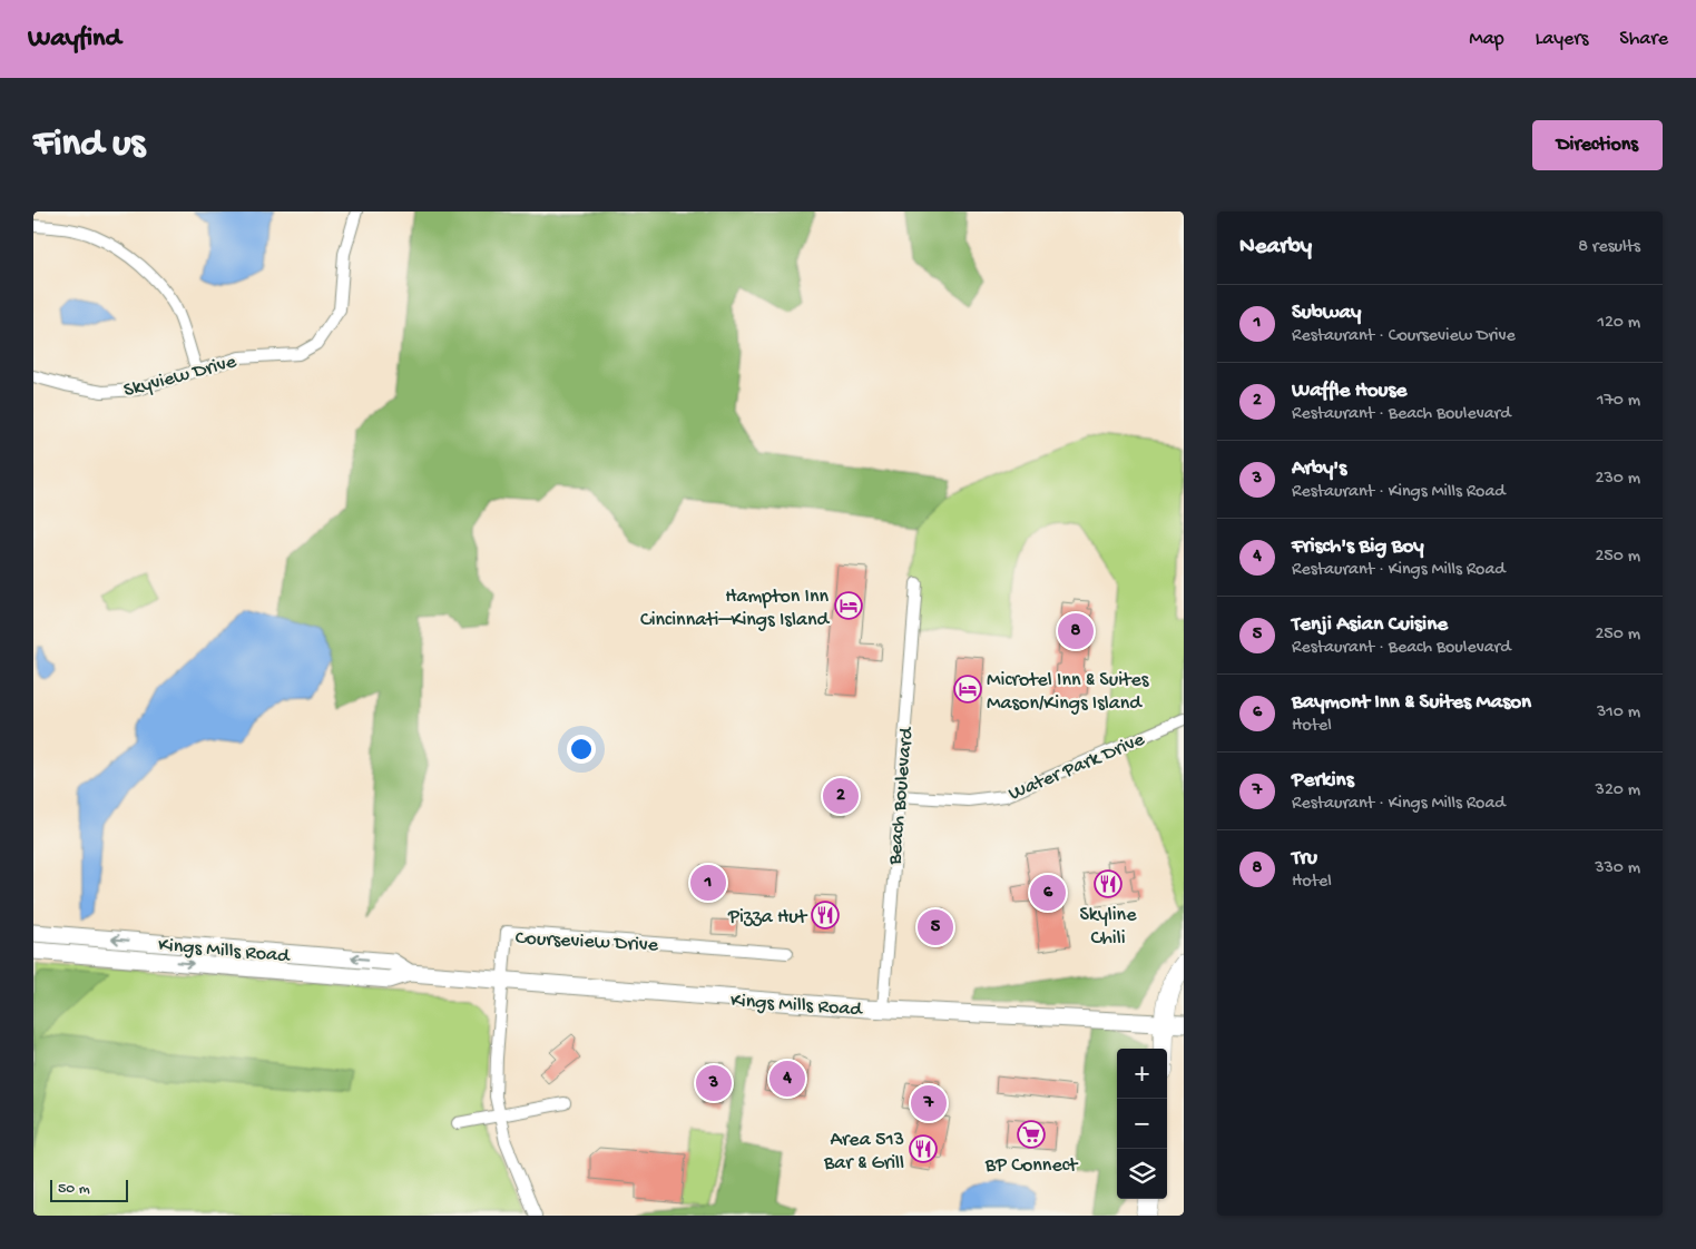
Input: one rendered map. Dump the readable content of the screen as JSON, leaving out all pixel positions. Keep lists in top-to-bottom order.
{
  "streets": {
    "main road": ["Kings Mills Road"],
    "street": [
      "Skyview Drive",
      "Water Park Drive",
      "Beach Boulevard",
      "Courseview Drive"
    ]
  },
  "crossings": [
    ["Water Park Drive", "Beach Boulevard"],
    ["Beach Boulevard", "Kings Mills Road"],
    ["Courseview Drive", "Kings Mills Road"]
  ],
  "places": {
    "hotel": ["Hampton Inn Cincinnati–Kings Island", "Microtel Inn & Suites Mason/Kings Island"],
    "restaurant": ["Skyline Chili", "Pizza Hut", "Area 513 Bar & Grill"],
    "supermarket": ["BP Connect"]
  },
  "scale_bar": "50 m",
  "page": {
    "header": "Wayfind",
    "nav": ["Map", "Layers", "Share"],
    "buttons": "Directions",
    "title": "Find us",
    "heading": ["Nearby", "8 results"],
    "list": [
      {
        "mark": "1",
        "name": "Subway",
        "note": "Restaurant · Courseview Drive",
        "value": "120 m"
      },
      {
        "mark": "2",
        "name": "Waffle House",
        "note": "Restaurant · Beach Boulevard",
        "value": "170 m"
      },
      {
        "mark": "3",
        "name": "Arby's",
        "note": "Restaurant · Kings Mills Road",
        "value": "230 m"
      },
      {
        "mark": "4",
        "name": "Frisch's Big Boy",
        "note": "Restaurant · Kings Mills Road",
        "value": "250 m"
      },
      {
        "mark": "5",
        "name": "Tenji Asian Cuisine",
        "note": "Restaurant · Beach Boulevard",
        "value": "250 m"
      },
      {
        "mark": "6",
        "name": "Baymont Inn & Suites Mason",
        "note": "Hotel",
        "value": "310 m"
      },
      {
        "mark": "7",
        "name": "Perkins",
        "note": "Restaurant · Kings Mills Road",
        "value": "320 m"
      },
      {
        "mark": "8",
        "name": "Tru",
        "note": "Hotel",
        "value": "330 m"
      }
    ],
    "pins": [
      "8",
      "2",
      "1",
      "6",
      "5",
      "4",
      "3",
      "7"
    ],
    "map_buttons": ["+", "−"],
    "scale": "50 m"
  }
}
